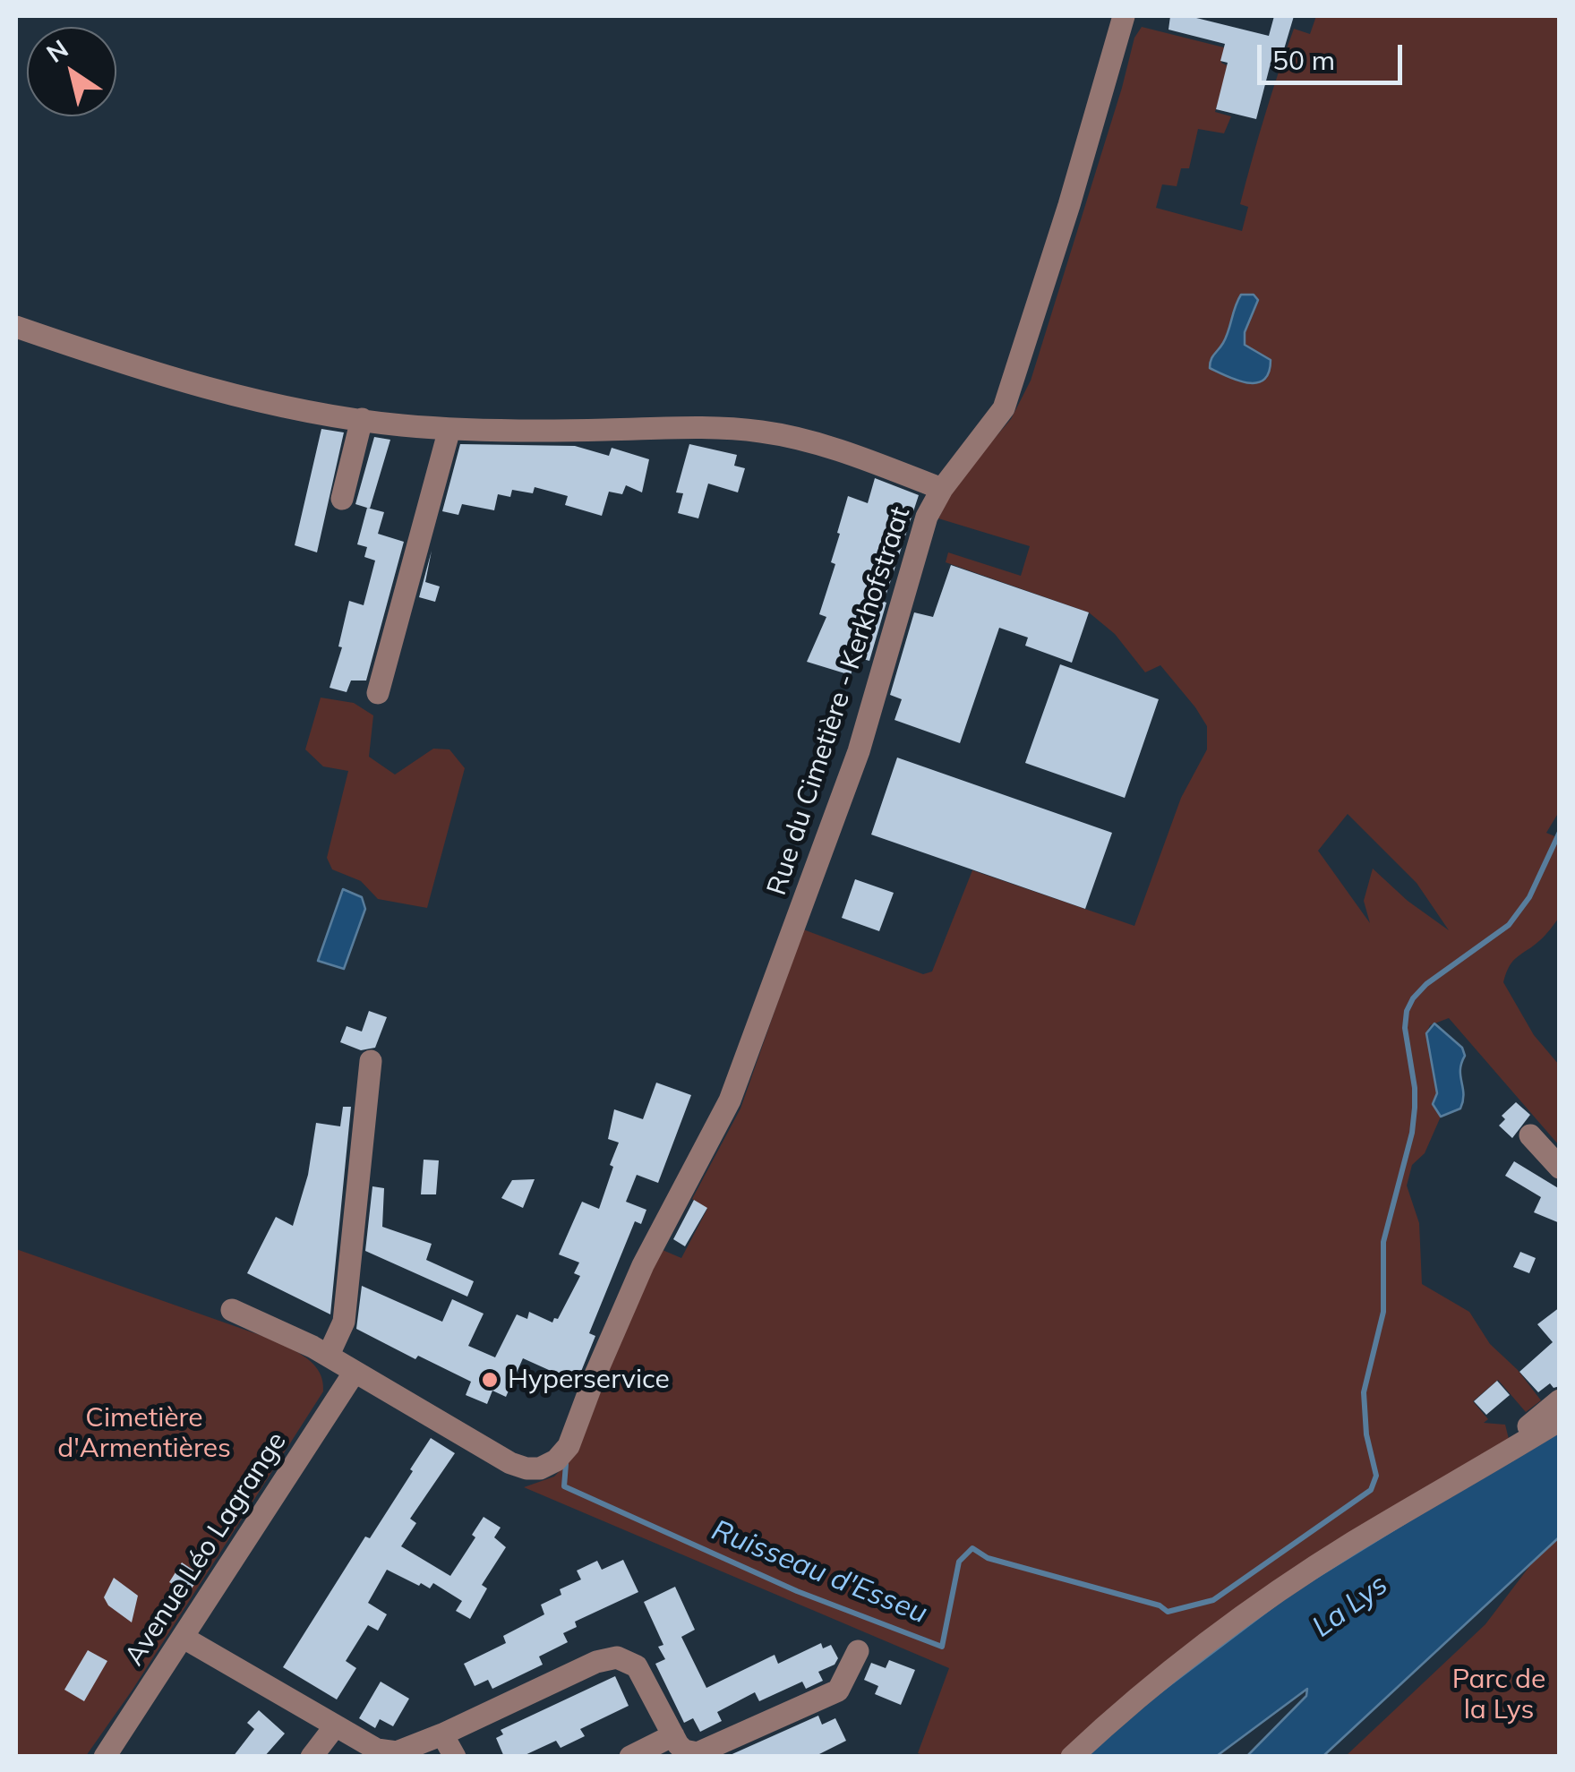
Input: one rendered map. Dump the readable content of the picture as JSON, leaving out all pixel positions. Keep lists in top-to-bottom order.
{
  "streets": {
    "street": ["Rue du Cimetière - Kerkhofstraat", "Avenue Léo Lagrange"]
  },
  "crossings": [
    ["Rue du Cimetière - Kerkhofstraat", "Avenue Léo Lagrange"]
  ],
  "water": ["Ruisseau d'Esseu", "La Lys"],
  "parks": ["Cimetière d'Armentières", "Parc de la Lys"],
  "places": ["Hyperservice"],
  "scale_bar": "50 m",
  "north": "top left"
}
